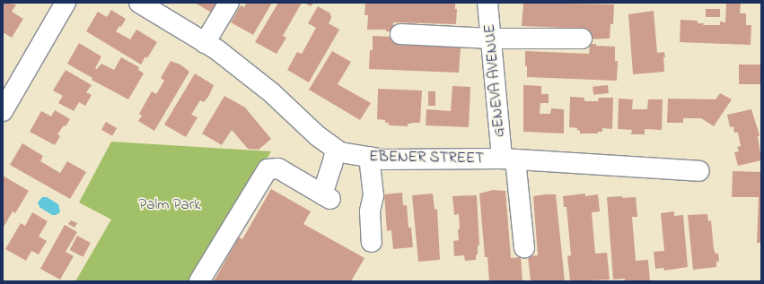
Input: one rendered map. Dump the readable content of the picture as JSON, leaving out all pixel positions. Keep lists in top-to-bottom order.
{
  "streets": {
    "street": ["GENEVA AVENUE", "EBENER STREET"]
  },
  "crossings": [
    ["GENEVA AVENUE", "EBENER STREET"]
  ],
  "parks": ["Palm Park"]
}
